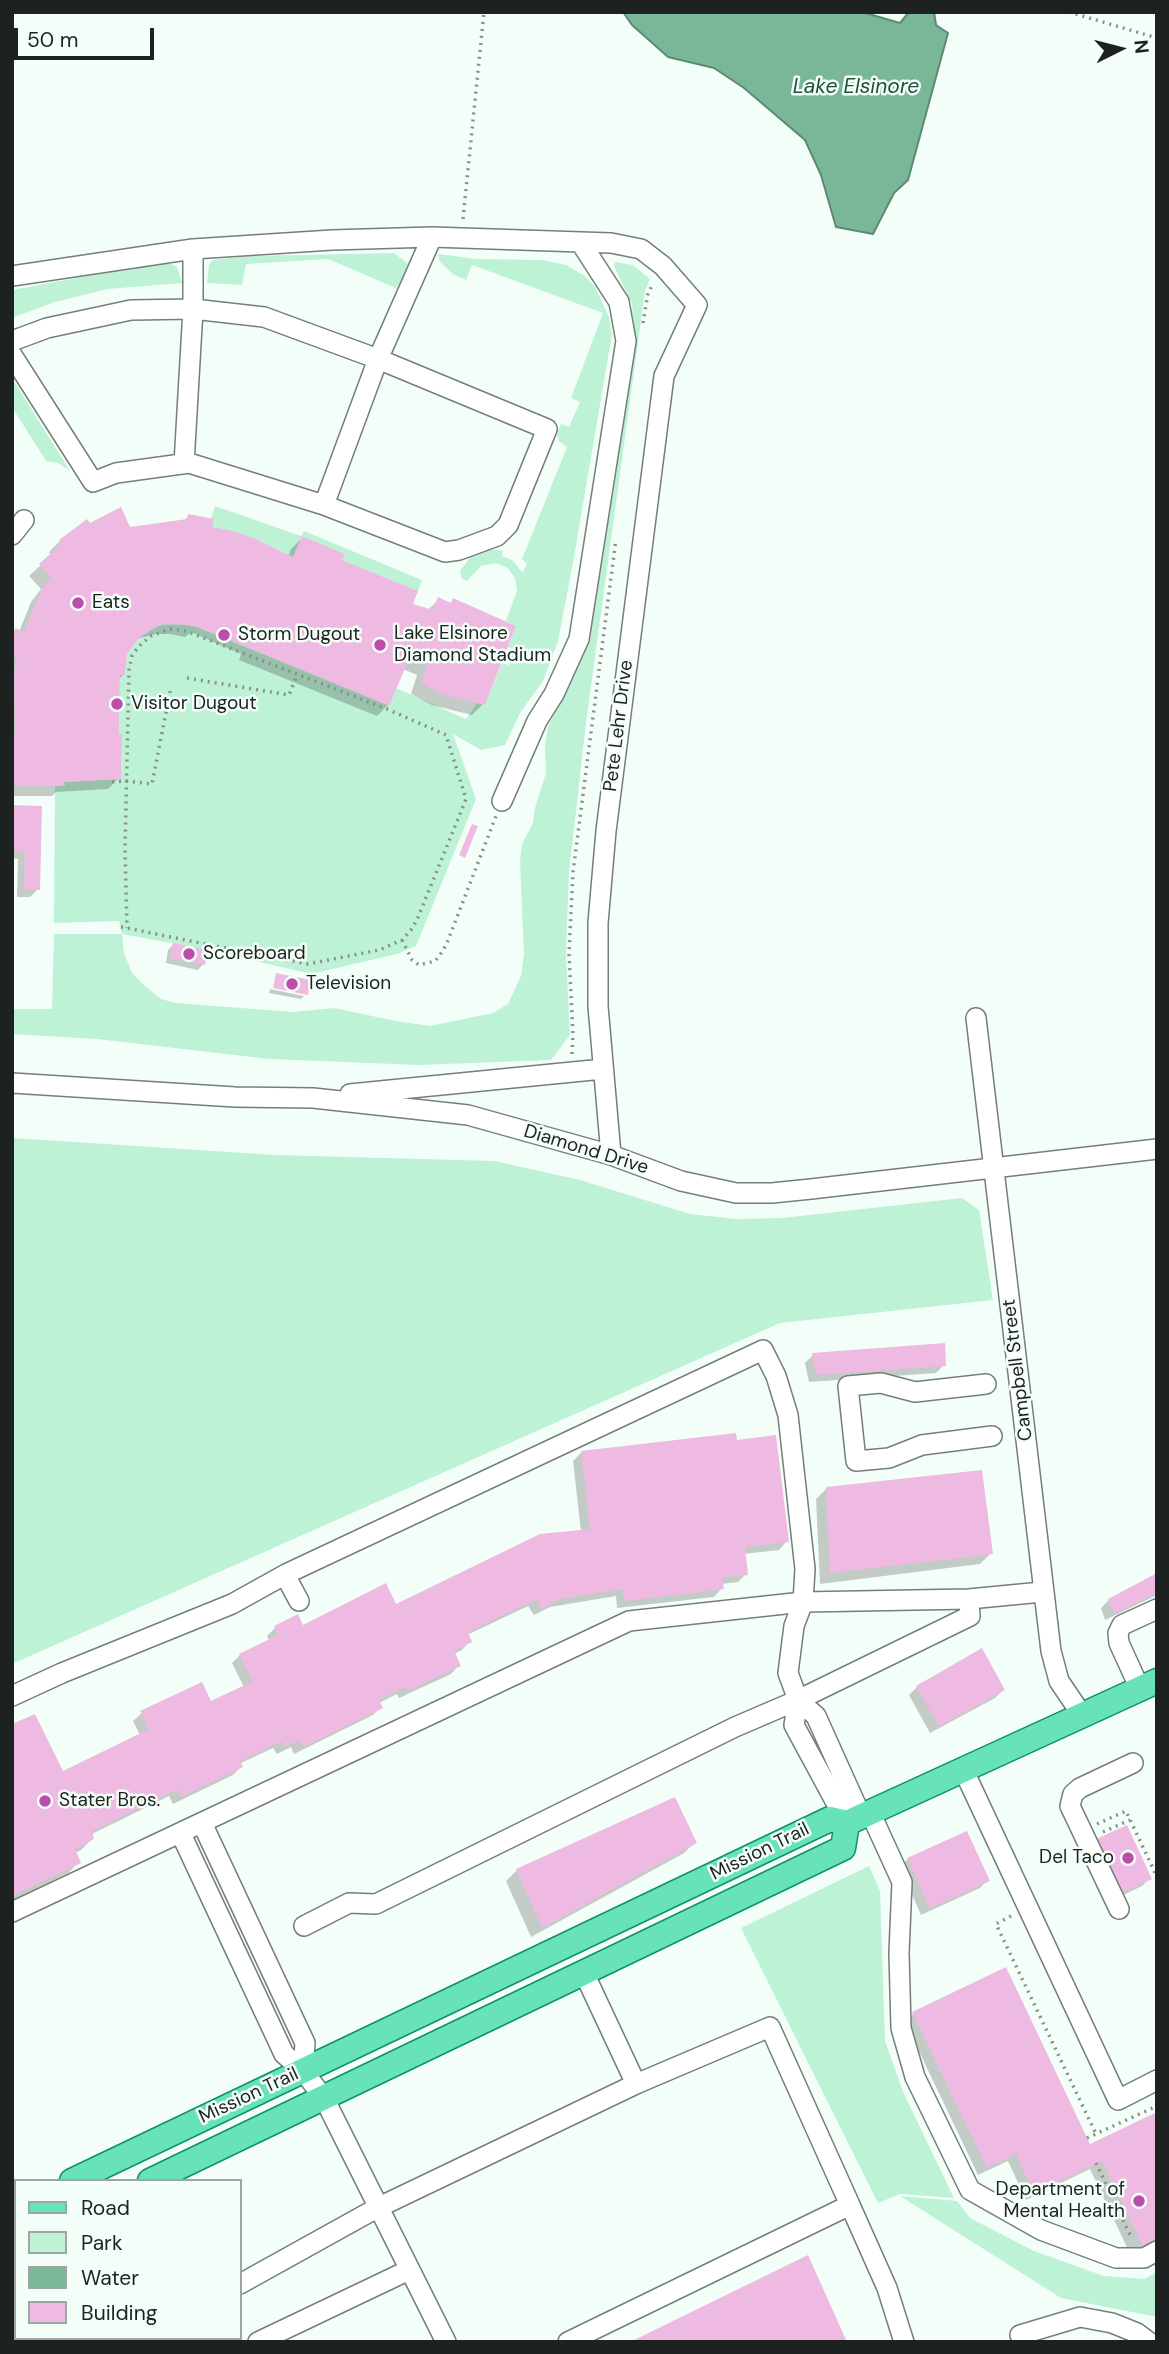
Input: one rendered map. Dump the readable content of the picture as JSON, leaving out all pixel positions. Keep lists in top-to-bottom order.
{
  "streets": {
    "main road": ["Mission Trail"],
    "street": ["Pete Lehr Drive", "Diamond Drive", "Campbell Street"]
  },
  "crossings": [
    ["Pete Lehr Drive", "Diamond Drive"],
    ["Diamond Drive", "Campbell Street"]
  ],
  "water": ["Lake Elsinore"],
  "places": [
    "Eats",
    "Storm Dugout",
    "Lake Elsinore Diamond Stadium",
    "Visitor Dugout",
    "Scoreboard",
    "Television",
    "Stater Bros.",
    "Del Taco",
    "Department of Mental Health"
  ],
  "legend": [
    "Road",
    "Park",
    "Water",
    "Building"
  ],
  "scale_bar": "50 m",
  "north": "right"
}
